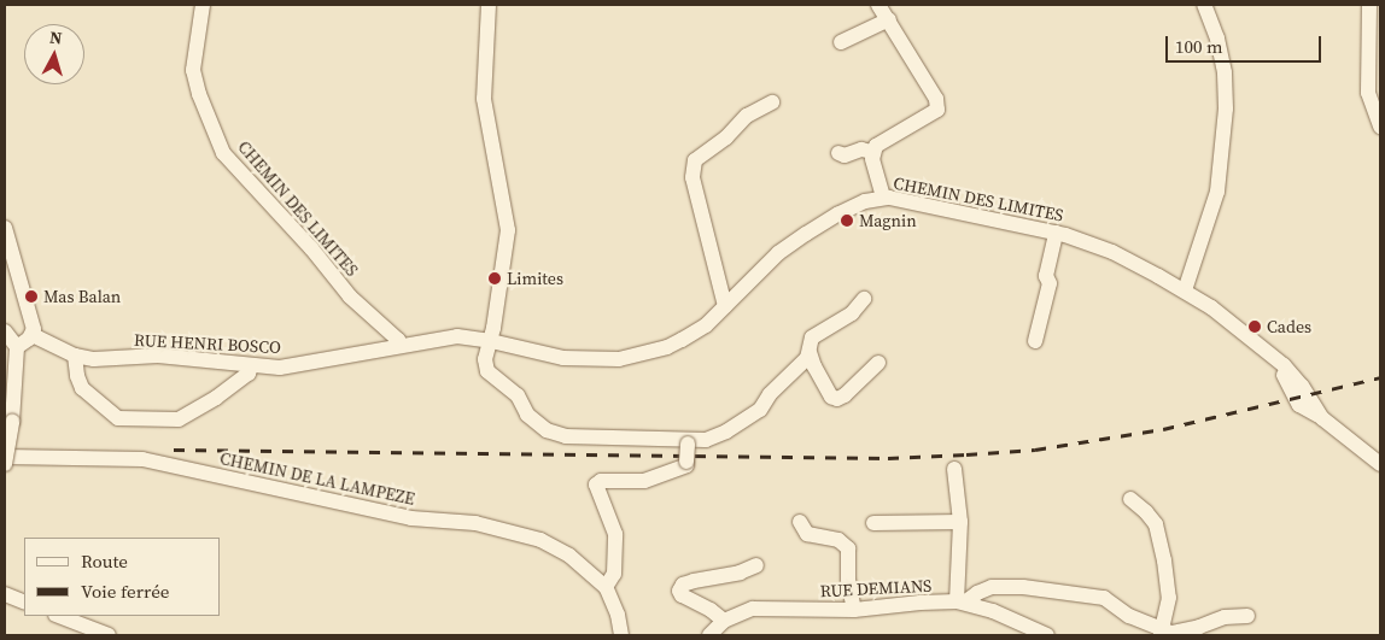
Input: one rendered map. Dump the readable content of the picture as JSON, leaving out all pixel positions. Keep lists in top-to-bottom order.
{
  "streets": {
    "street": [
      "CHEMIN DES LIMITES",
      "RUE HENRI BOSCO",
      "CHEMIN DE LA LAMPEZE",
      "RUE DEMIANS"
    ]
  },
  "crossings": [
    ["CHEMIN DES LIMITES", "RUE HENRI BOSCO"]
  ],
  "places": [
    "Magnin",
    "Limites",
    "Mas Balan",
    "Cades"
  ],
  "legend": ["Route", "Voie ferrée"],
  "scale_bar": "100 m",
  "north": "top"
}
